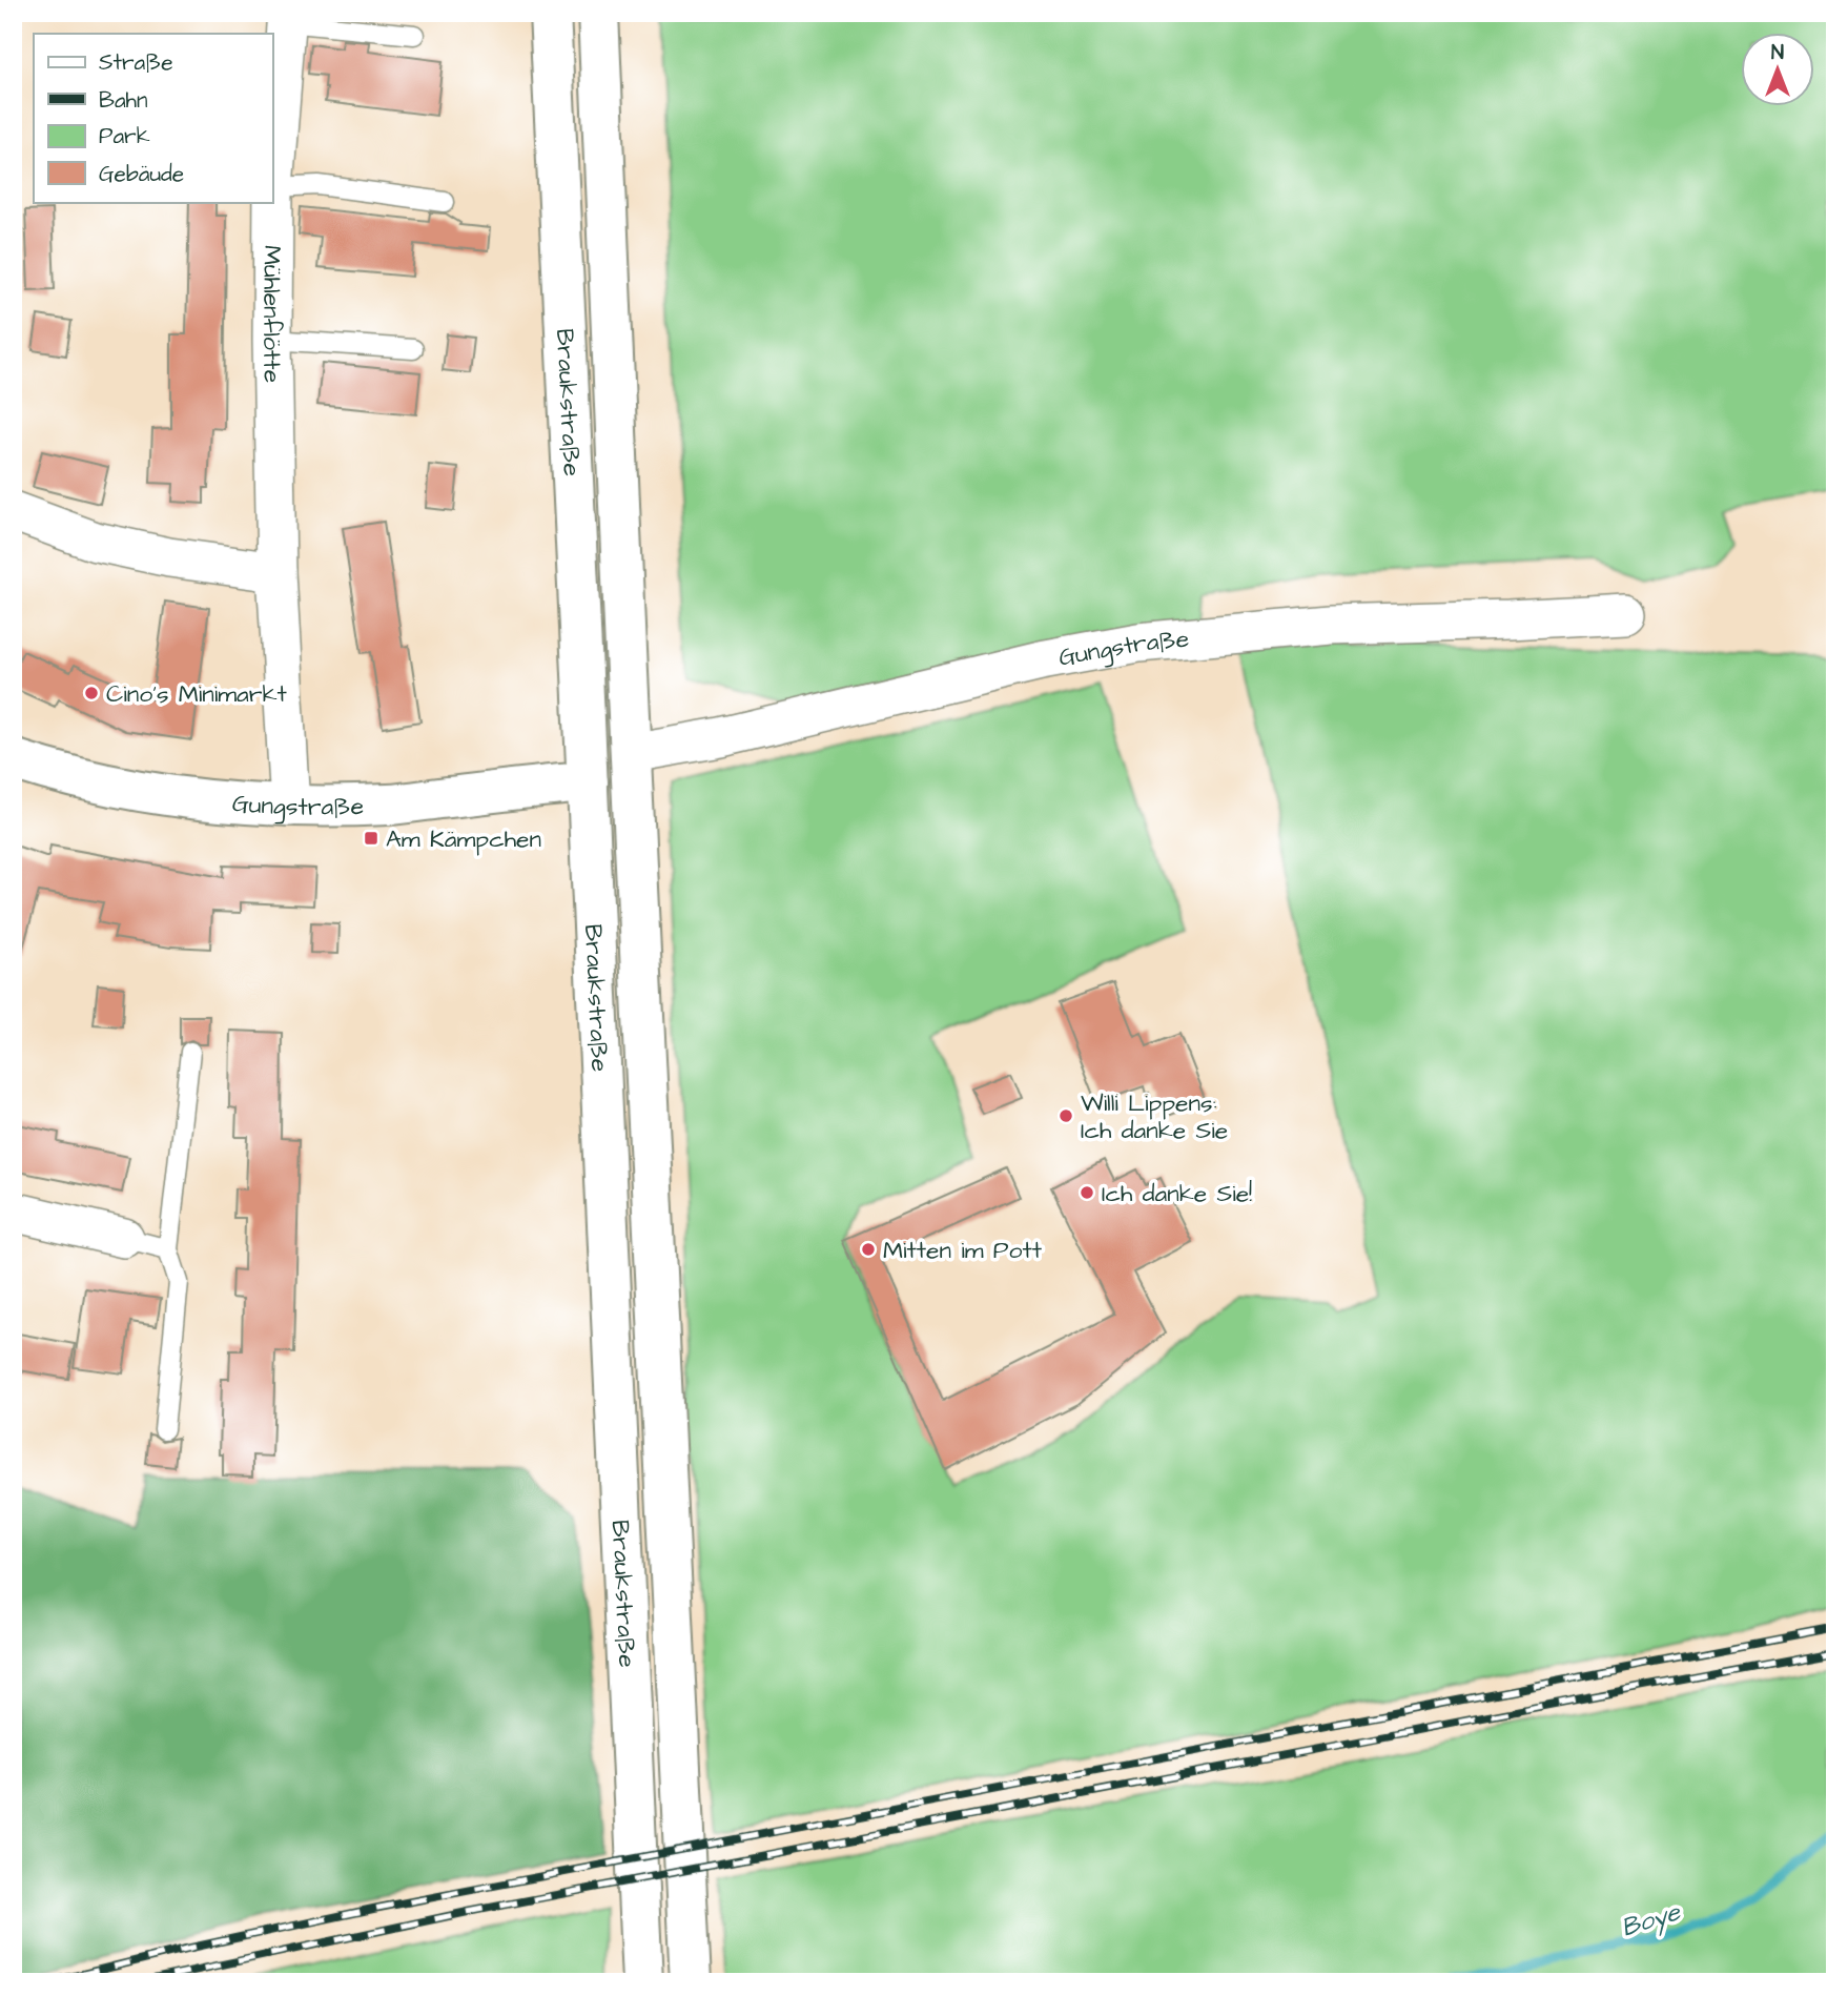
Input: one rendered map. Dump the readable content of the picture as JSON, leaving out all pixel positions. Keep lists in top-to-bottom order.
{
  "streets": {
    "main road": ["Braukstraße", "Gungstraße"],
    "street": ["Mühlenflötte"]
  },
  "crossings": [
    ["Mühlenflötte", "Gungstraße"],
    ["Braukstraße", "Gungstraße"]
  ],
  "water": ["Boye"],
  "places": {
    "other": [
      "Cino's Minimarkt",
      "Willi Lippens: Ich danke Sie",
      "Ich danke Sie!",
      "Mitten im Pott"
    ],
    "transit": ["Am Kämpchen"]
  },
  "legend": [
    "Straße",
    "Bahn",
    "Park",
    "Gebäude"
  ],
  "north": "top"
}
